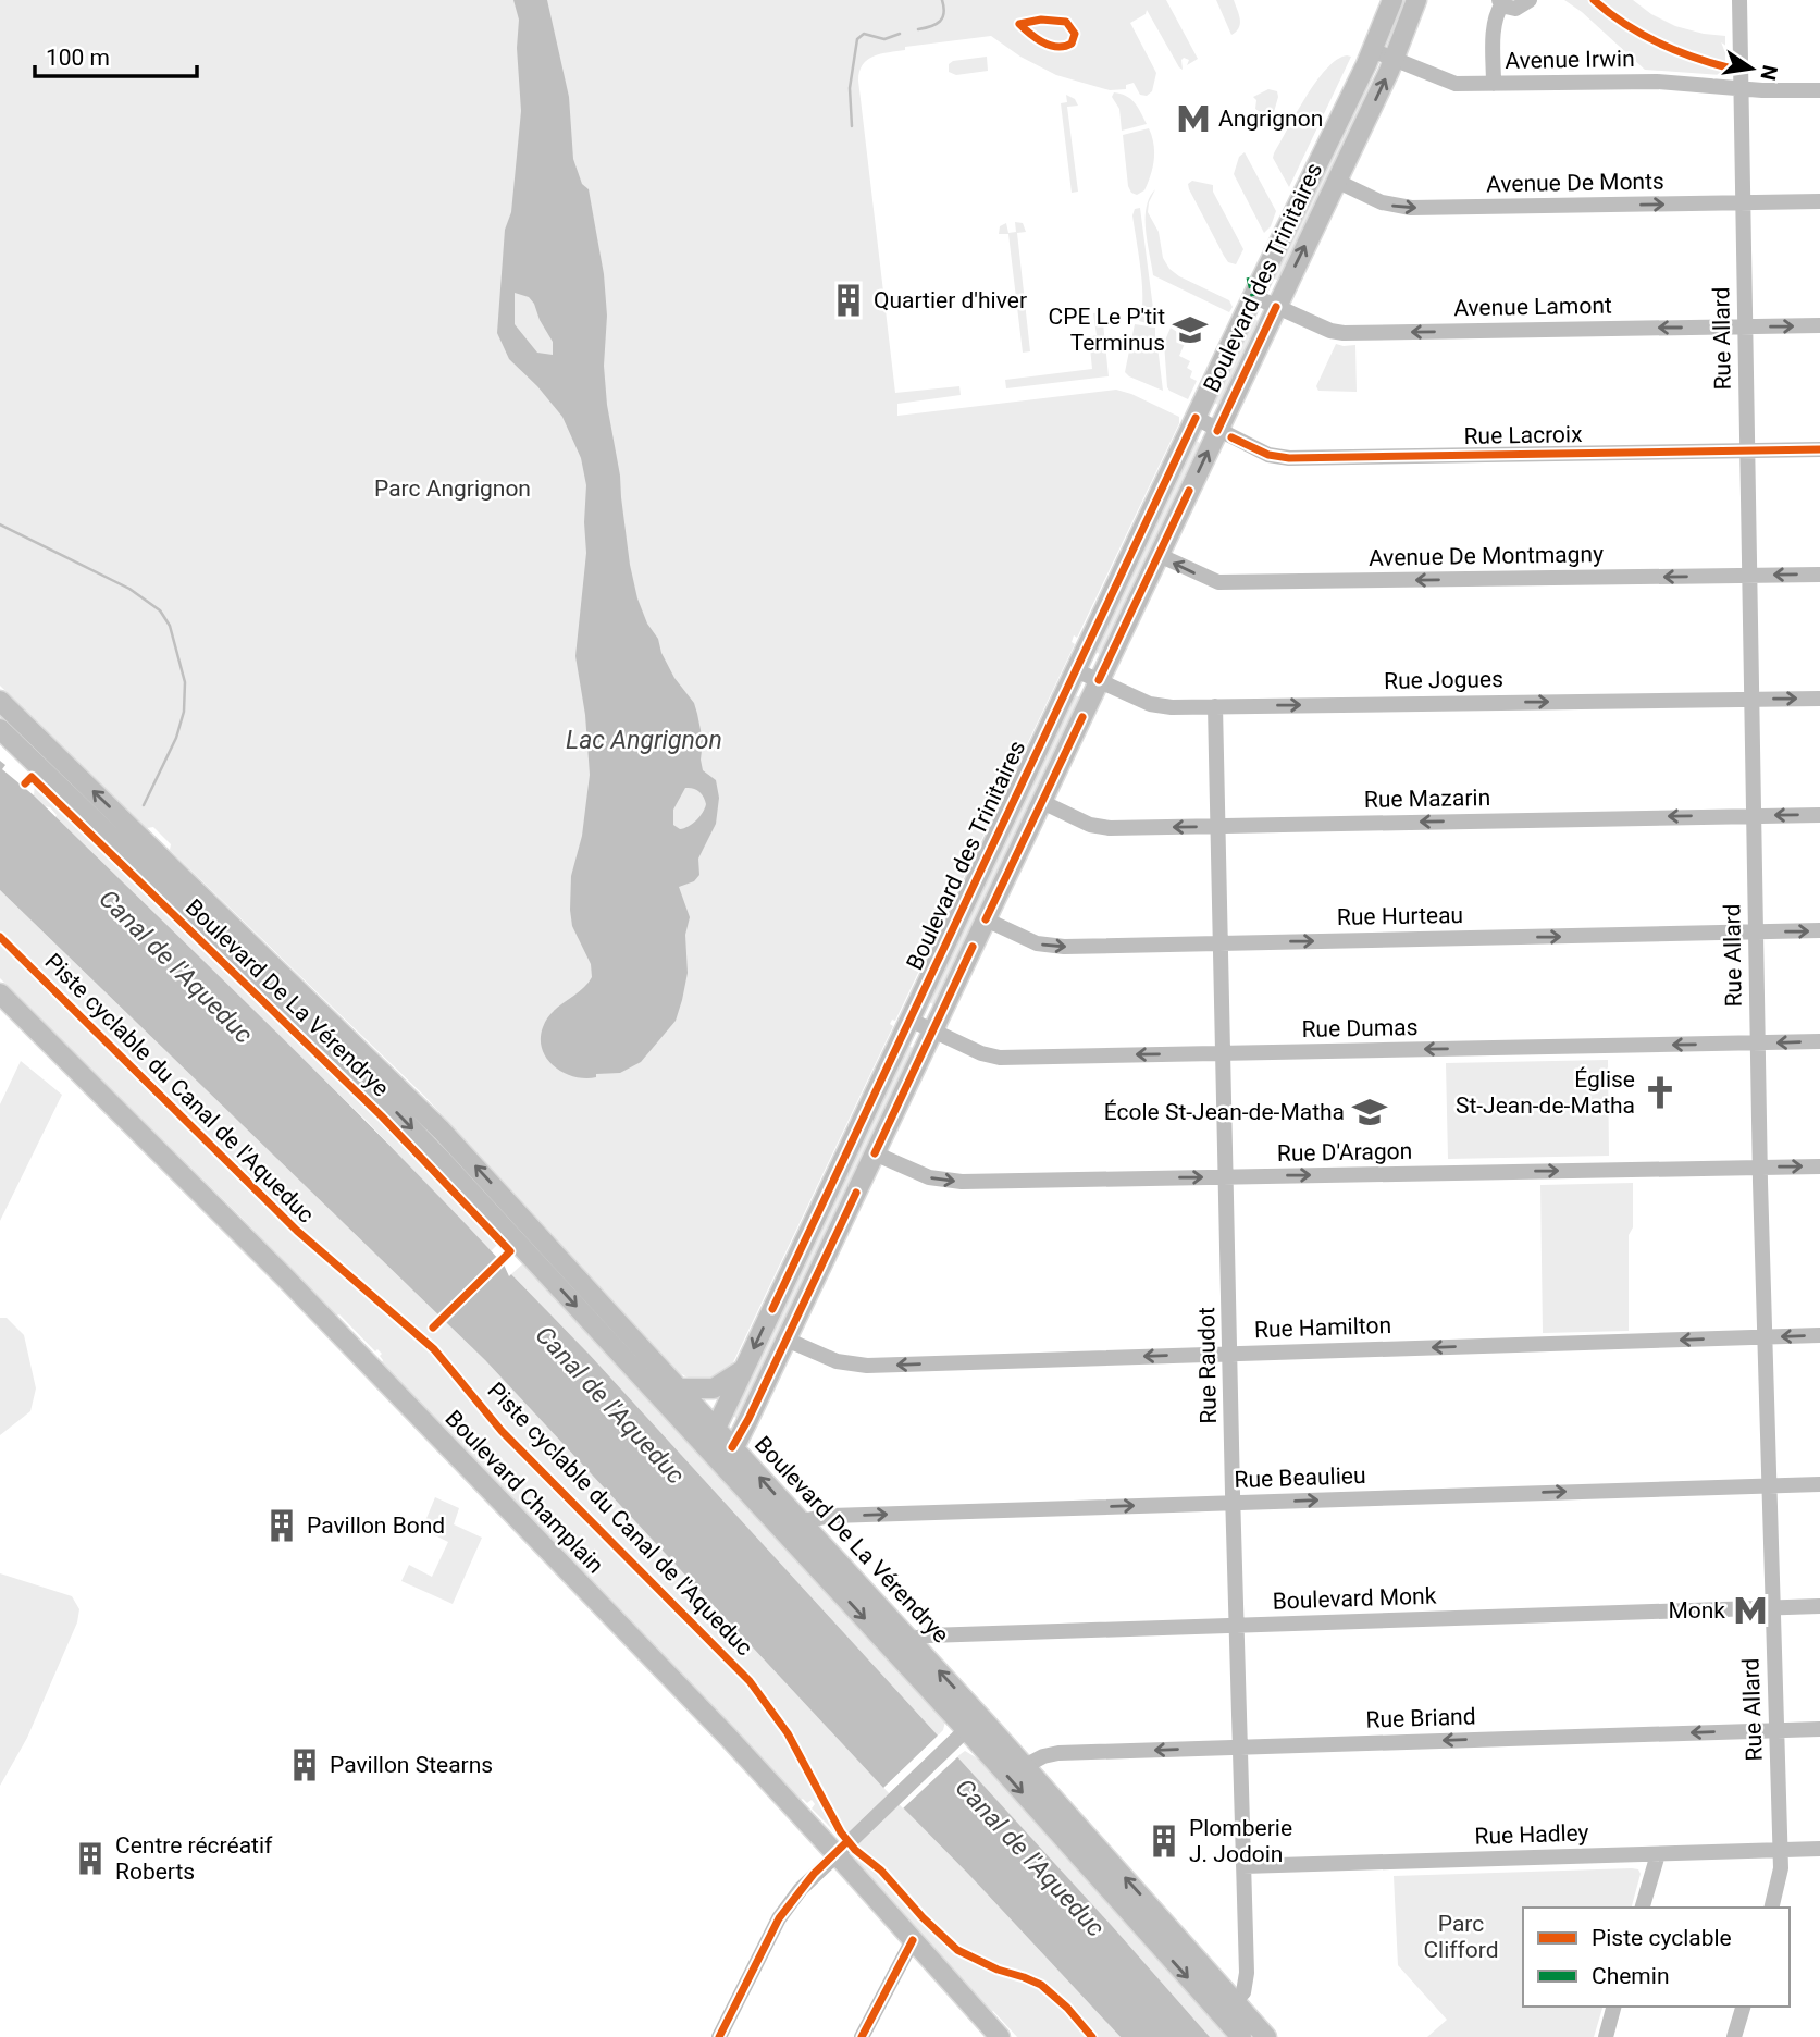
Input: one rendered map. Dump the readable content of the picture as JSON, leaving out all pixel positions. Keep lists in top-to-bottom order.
{
  "streets": {
    "main road": ["Boulevard des Trinitaires", "Boulevard De La Vérendrye", "Boulevard Champlain"],
    "street": [
      "Avenue Irwin",
      "Avenue De Monts",
      "Avenue Lamont",
      "Rue Allard",
      "Rue Lacroix",
      "Avenue De Montmagny",
      "Rue Jogues",
      "Rue Mazarin",
      "Rue Hurteau",
      "Rue Dumas",
      "Rue D'Aragon",
      "Rue Hamilton",
      "Rue Raudot",
      "Rue Beaulieu",
      "Boulevard Monk",
      "Rue Briand",
      "Rue Hadley"
    ],
    "cycle path": ["Piste cyclable du Canal de l'Aqueduc"]
  },
  "crossings": [
    ["Avenue Irwin", "Boulevard des Trinitaires"],
    ["Avenue Irwin", "Rue Allard"],
    ["Avenue De Monts", "Boulevard des Trinitaires"],
    ["Avenue De Monts", "Rue Allard"],
    ["Boulevard des Trinitaires", "Avenue Lamont"],
    ["Boulevard des Trinitaires", "Rue Lacroix"],
    ["Boulevard des Trinitaires", "Avenue De Montmagny"],
    ["Boulevard des Trinitaires", "Rue Jogues"],
    ["Boulevard des Trinitaires", "Rue Mazarin"],
    ["Boulevard des Trinitaires", "Rue Hurteau"],
    ["Boulevard des Trinitaires", "Boulevard De La Vérendrye"],
    ["Boulevard des Trinitaires", "Rue Dumas"],
    ["Boulevard des Trinitaires", "Rue D'Aragon"],
    ["Boulevard des Trinitaires", "Rue Hamilton"],
    ["Avenue Lamont", "Rue Allard"],
    ["Rue Allard", "Rue Lacroix"],
    ["Rue Allard", "Avenue De Montmagny"],
    ["Rue Allard", "Rue Jogues"],
    ["Rue Allard", "Rue Mazarin"],
    ["Rue Allard", "Rue Hurteau"],
    ["Rue Allard", "Rue Dumas"],
    ["Rue Allard", "Rue D'Aragon"],
    ["Rue Allard", "Rue Hamilton"],
    ["Rue Allard", "Rue Beaulieu"],
    ["Rue Allard", "Boulevard Monk"],
    ["Rue Allard", "Rue Briand"],
    ["Rue Allard", "Rue Hadley"],
    ["Rue Jogues", "Rue Raudot"],
    ["Rue Mazarin", "Rue Raudot"],
    ["Rue Hurteau", "Rue Raudot"],
    ["Boulevard De La Vérendrye", "Rue Raudot"],
    ["Boulevard De La Vérendrye", "Rue Beaulieu"],
    ["Boulevard De La Vérendrye", "Boulevard Monk"],
    ["Boulevard De La Vérendrye", "Rue Briand"],
    ["Rue Dumas", "Rue Raudot"],
    ["Rue D'Aragon", "Rue Raudot"],
    ["Rue Hamilton", "Rue Raudot"],
    ["Rue Raudot", "Rue Beaulieu"],
    ["Rue Raudot", "Boulevard Monk"],
    ["Rue Raudot", "Rue Briand"],
    ["Rue Raudot", "Rue Hadley"]
  ],
  "one_way": [
    "Avenue De Monts",
    "Avenue De Montmagny",
    "Rue Jogues",
    "Rue Mazarin",
    "Rue Hurteau",
    "Rue Dumas",
    "Rue D'Aragon",
    "Rue Hamilton",
    "Rue Beaulieu",
    "Rue Briand"
  ],
  "water": ["Lac Angrignon", "Canal de l'Aqueduc"],
  "parks": ["Parc Angrignon", "Parc Clifford"],
  "places": {
    "metro station": ["Angrignon", "Monk"],
    "building": [
      "Quartier d'hiver",
      "Pavillon Bond",
      "Pavillon Stearns",
      "Plomberie J. Jodoin",
      "Centre récréatif Roberts"
    ],
    "school or university": ["CPE Le P'tit Terminus", "École St-Jean-de-Matha"],
    "church": ["Église St-Jean-de-Matha"]
  },
  "legend": ["Piste cyclable", "Chemin"],
  "scale_bar": "100 m",
  "north": "right"
}
